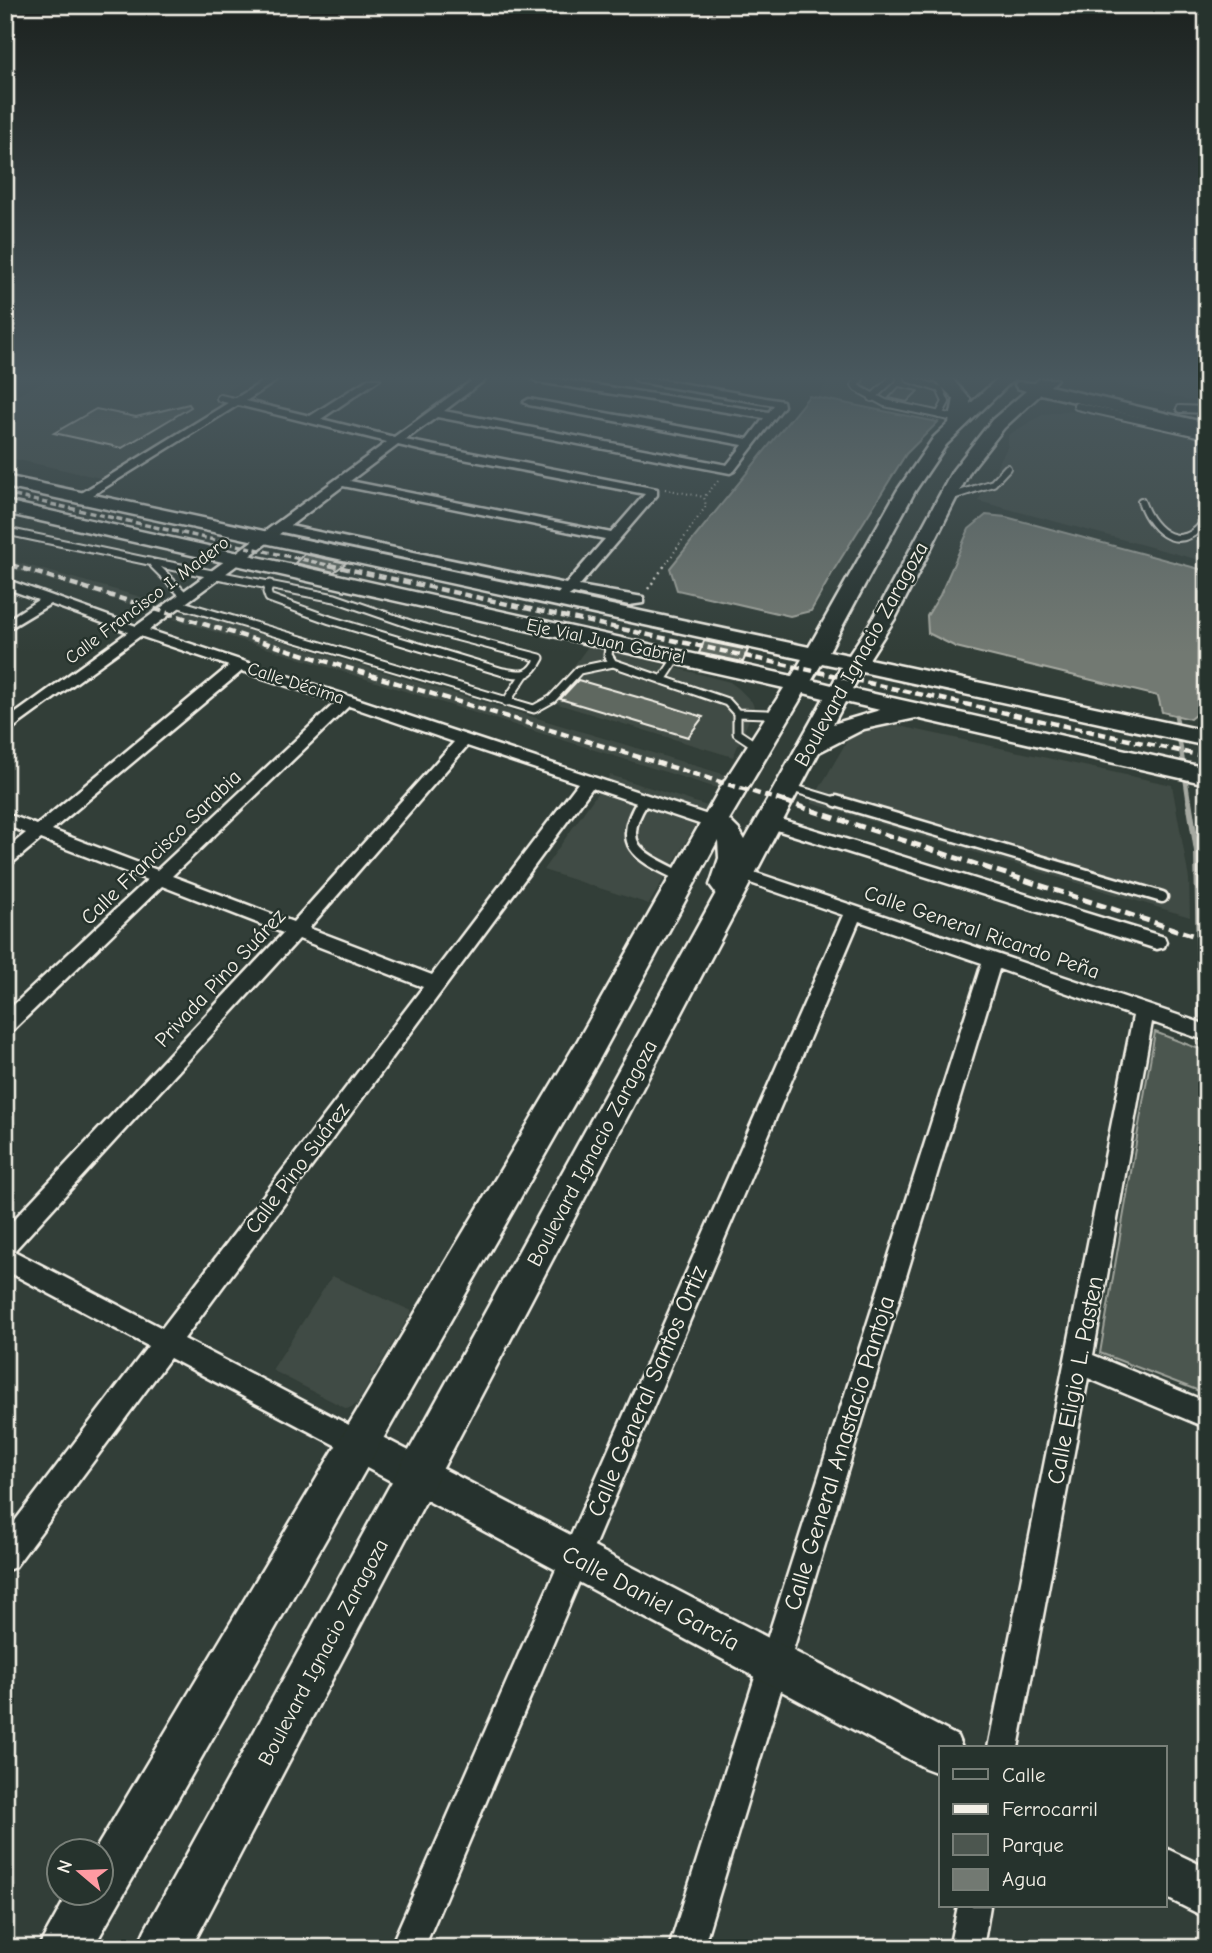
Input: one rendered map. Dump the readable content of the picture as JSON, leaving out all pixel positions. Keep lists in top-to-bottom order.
{
  "streets": {
    "main road": ["Eje Vial Juan Gabriel", "Boulevard Ignacio Zaragoza", "Calle Daniel García"],
    "street": [
      "Calle Francisco I. Madero",
      "Calle Décima",
      "Calle Francisco Sarabia",
      "Calle General Ricardo Peña",
      "Privada Pino Suárez",
      "Calle Pino Suárez",
      "Calle Eligio L. Pasten",
      "Calle General Santos Ortiz",
      "Calle General Anastacio Pantoja"
    ]
  },
  "crossings": [
    ["Calle Francisco I. Madero", "Eje Vial Juan Gabriel"],
    ["Calle Francisco I. Madero", "Calle Décima"],
    ["Eje Vial Juan Gabriel", "Boulevard Ignacio Zaragoza"],
    ["Boulevard Ignacio Zaragoza", "Calle Décima"],
    ["Boulevard Ignacio Zaragoza", "Calle General Ricardo Peña"],
    ["Boulevard Ignacio Zaragoza", "Calle Daniel García"],
    ["Calle Décima", "Calle Francisco Sarabia"],
    ["Calle Décima", "Privada Pino Suárez"],
    ["Calle Décima", "Calle Pino Suárez"],
    ["Calle General Ricardo Peña", "Calle Eligio L. Pasten"],
    ["Calle General Ricardo Peña", "Calle General Santos Ortiz"],
    ["Calle General Ricardo Peña", "Calle General Anastacio Pantoja"],
    ["Calle General Santos Ortiz", "Calle Daniel García"],
    ["Calle General Anastacio Pantoja", "Calle Daniel García"]
  ],
  "legend": [
    "Calle",
    "Ferrocarril",
    "Parque",
    "Agua"
  ],
  "north": "left"
}
